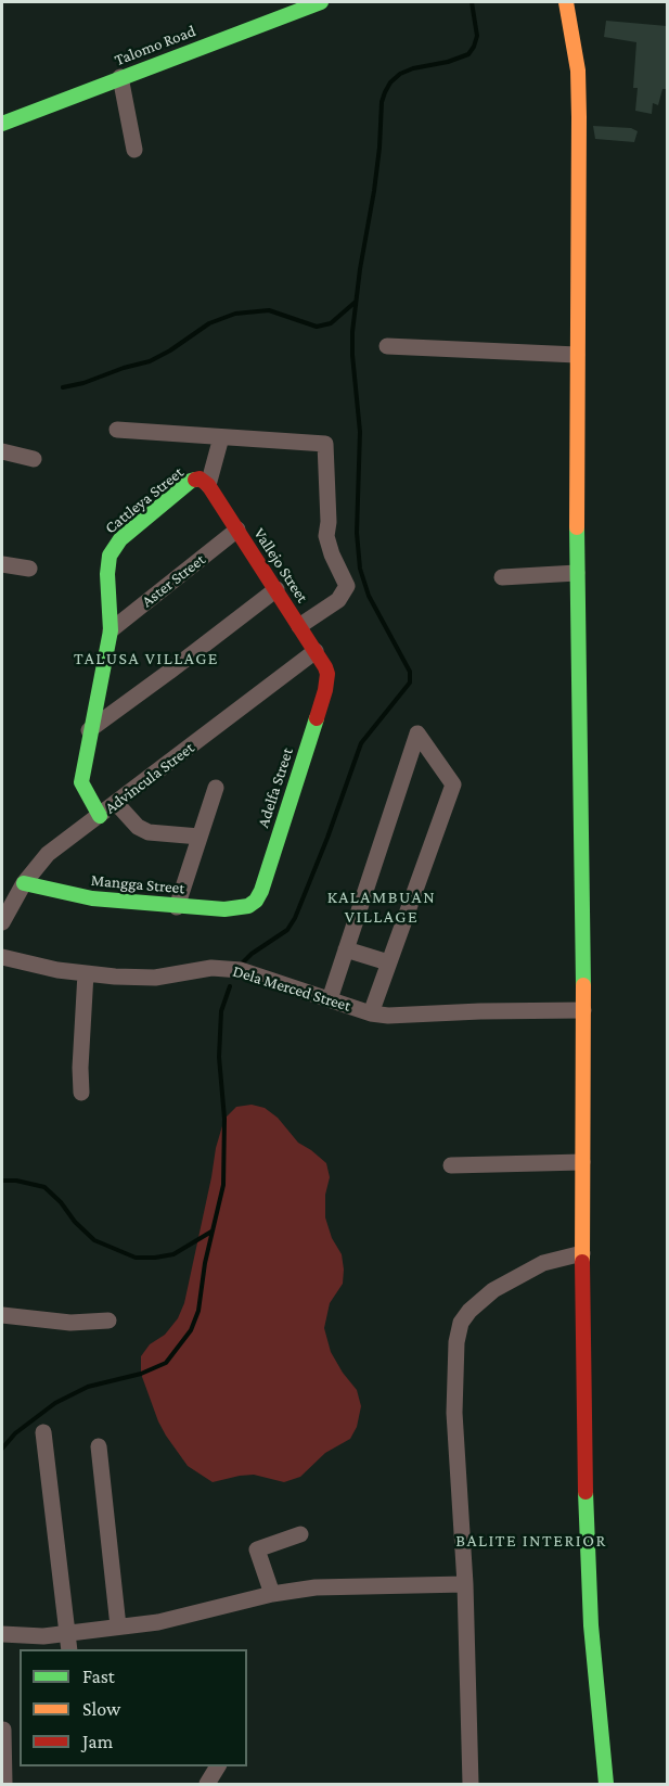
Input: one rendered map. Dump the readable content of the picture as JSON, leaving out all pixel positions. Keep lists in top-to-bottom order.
{
  "streets": {
    "street": [
      "Talomo Road",
      "Cattleya Street",
      "Vallejo Street",
      "Aster Street",
      "Advincula Street",
      "Adelfa Street",
      "Mangga Street",
      "Dela Merced Street"
    ]
  },
  "crossings": [
    ["Cattleya Street", "Vallejo Street"],
    ["Cattleya Street", "Aster Street"],
    ["Cattleya Street", "Advincula Street"],
    ["Vallejo Street", "Aster Street"],
    ["Vallejo Street", "Advincula Street"],
    ["Vallejo Street", "Adelfa Street"],
    ["Advincula Street", "Mangga Street"],
    ["Adelfa Street", "Mangga Street"]
  ],
  "districts": ["TALUSA VILLAGE", "KALAMBUAN VILLAGE", "BALITE INTERIOR"],
  "legend": ["Fast", "Slow", "Jam"]
}
